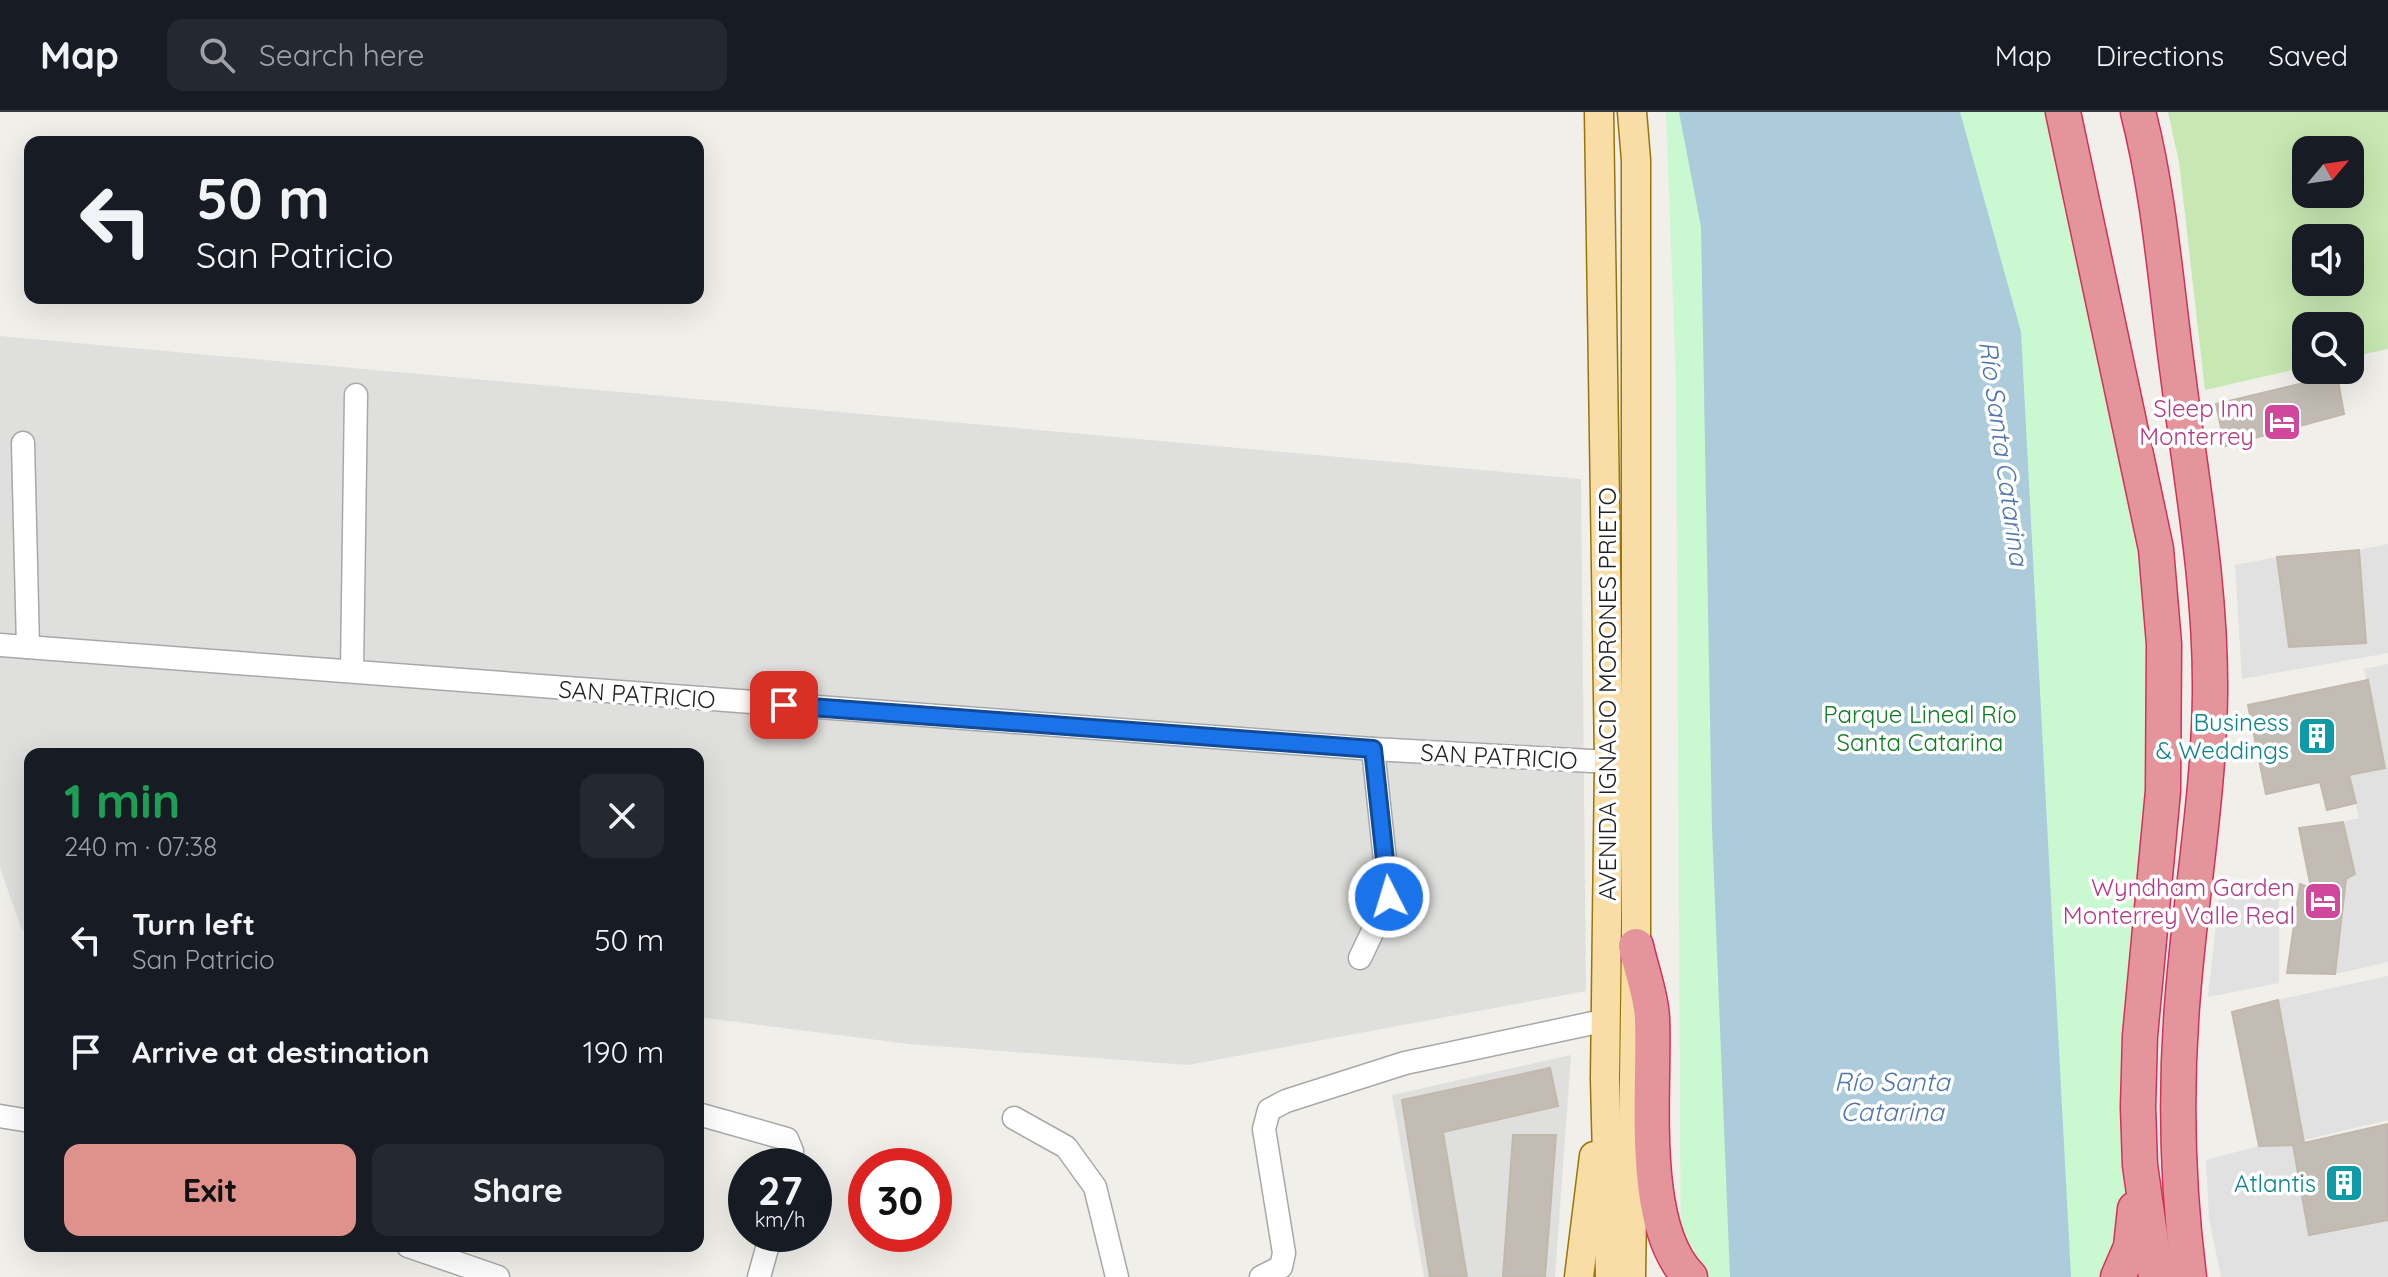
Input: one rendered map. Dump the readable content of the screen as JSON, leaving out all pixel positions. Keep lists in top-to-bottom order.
{
  "streets": {
    "main road": ["AVENIDA IGNACIO MORONES PRIETO"],
    "street": ["SAN PATRICIO"]
  },
  "crossings": [
    ["SAN PATRICIO", "AVENIDA IGNACIO MORONES PRIETO"]
  ],
  "water": ["Río Santa Catarina"],
  "parks": ["Parque Lineal Río Santa Catarina"],
  "places": {
    "hotel": ["Sleep Inn Monterrey", "Wyndham Garden Monterrey Valle Real"],
    "building": ["Business & Weddings", "Atlantis"]
  },
  "north": "top right",
  "page": {
    "header": "Map",
    "search": "Search here",
    "nav": ["Map", "Directions", "Saved"],
    "turn": ["50 m", "San Patricio"],
    "heading": ["1 min", "240 m · 07:38"],
    "list": [
      {
        "name": "Turn left",
        "note": "San Patricio",
        "value": "50 m"
      },
      {
        "name": "Arrive at destination",
        "value": "190 m"
      }
    ],
    "buttons": ["Exit", "Share"],
    "speed": "27 km/h",
    "limit": "30"
  }
}
